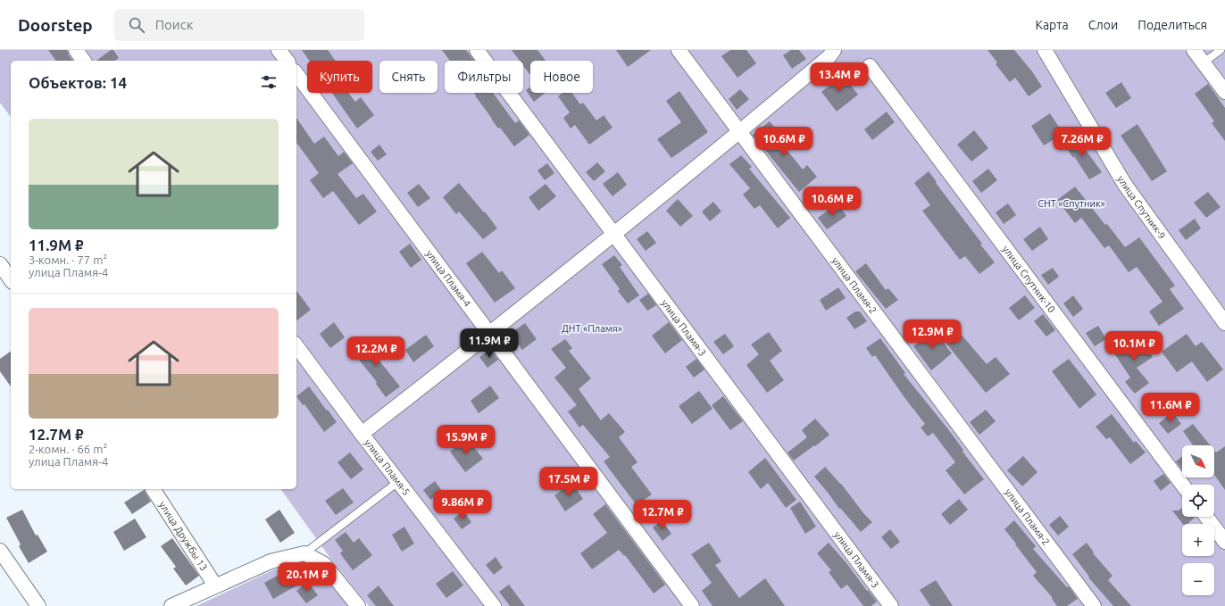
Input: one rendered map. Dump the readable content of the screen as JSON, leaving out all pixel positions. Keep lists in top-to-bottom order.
{
  "streets": {
    "street": [
      "улица Спутник-9",
      "улица Пламя-4",
      "улица Спутник-10",
      "улица Пламя-2",
      "улица Пламя-3",
      "улица Пламя-5",
      "улица Дружбы 13"
    ]
  },
  "parks": ["СНТ «Спутник»", "ДНТ «Пламя»"],
  "north": "bottom right",
  "page": {
    "header": "Doorstep",
    "search": "Поиск",
    "nav": ["Карта", "Слои", "Поделиться"],
    "chip": [
      "Купить",
      "Снять",
      "Фильтры",
      "Новое"
    ],
    "heading": "Объектов: 14",
    "price": [
      "13.4M ₽",
      "10.6M ₽",
      "7.26M ₽",
      "10.6M ₽",
      "12.9M ₽",
      "11.9M ₽",
      "10.1M ₽",
      "12.2M ₽",
      "11.6M ₽",
      "15.9M ₽",
      "17.5M ₽",
      "9.86M ₽",
      "12.7M ₽",
      "20.1M ₽"
    ],
    "list": [
      {
        "name": "11.9M ₽",
        "note": "3-комн. · 77 m² · улица Пламя-4"
      },
      {
        "name": "12.7M ₽",
        "note": "2-комн. · 66 m² · улица Пламя-4"
      }
    ],
    "map_buttons": ["+", "−"]
  }
}
